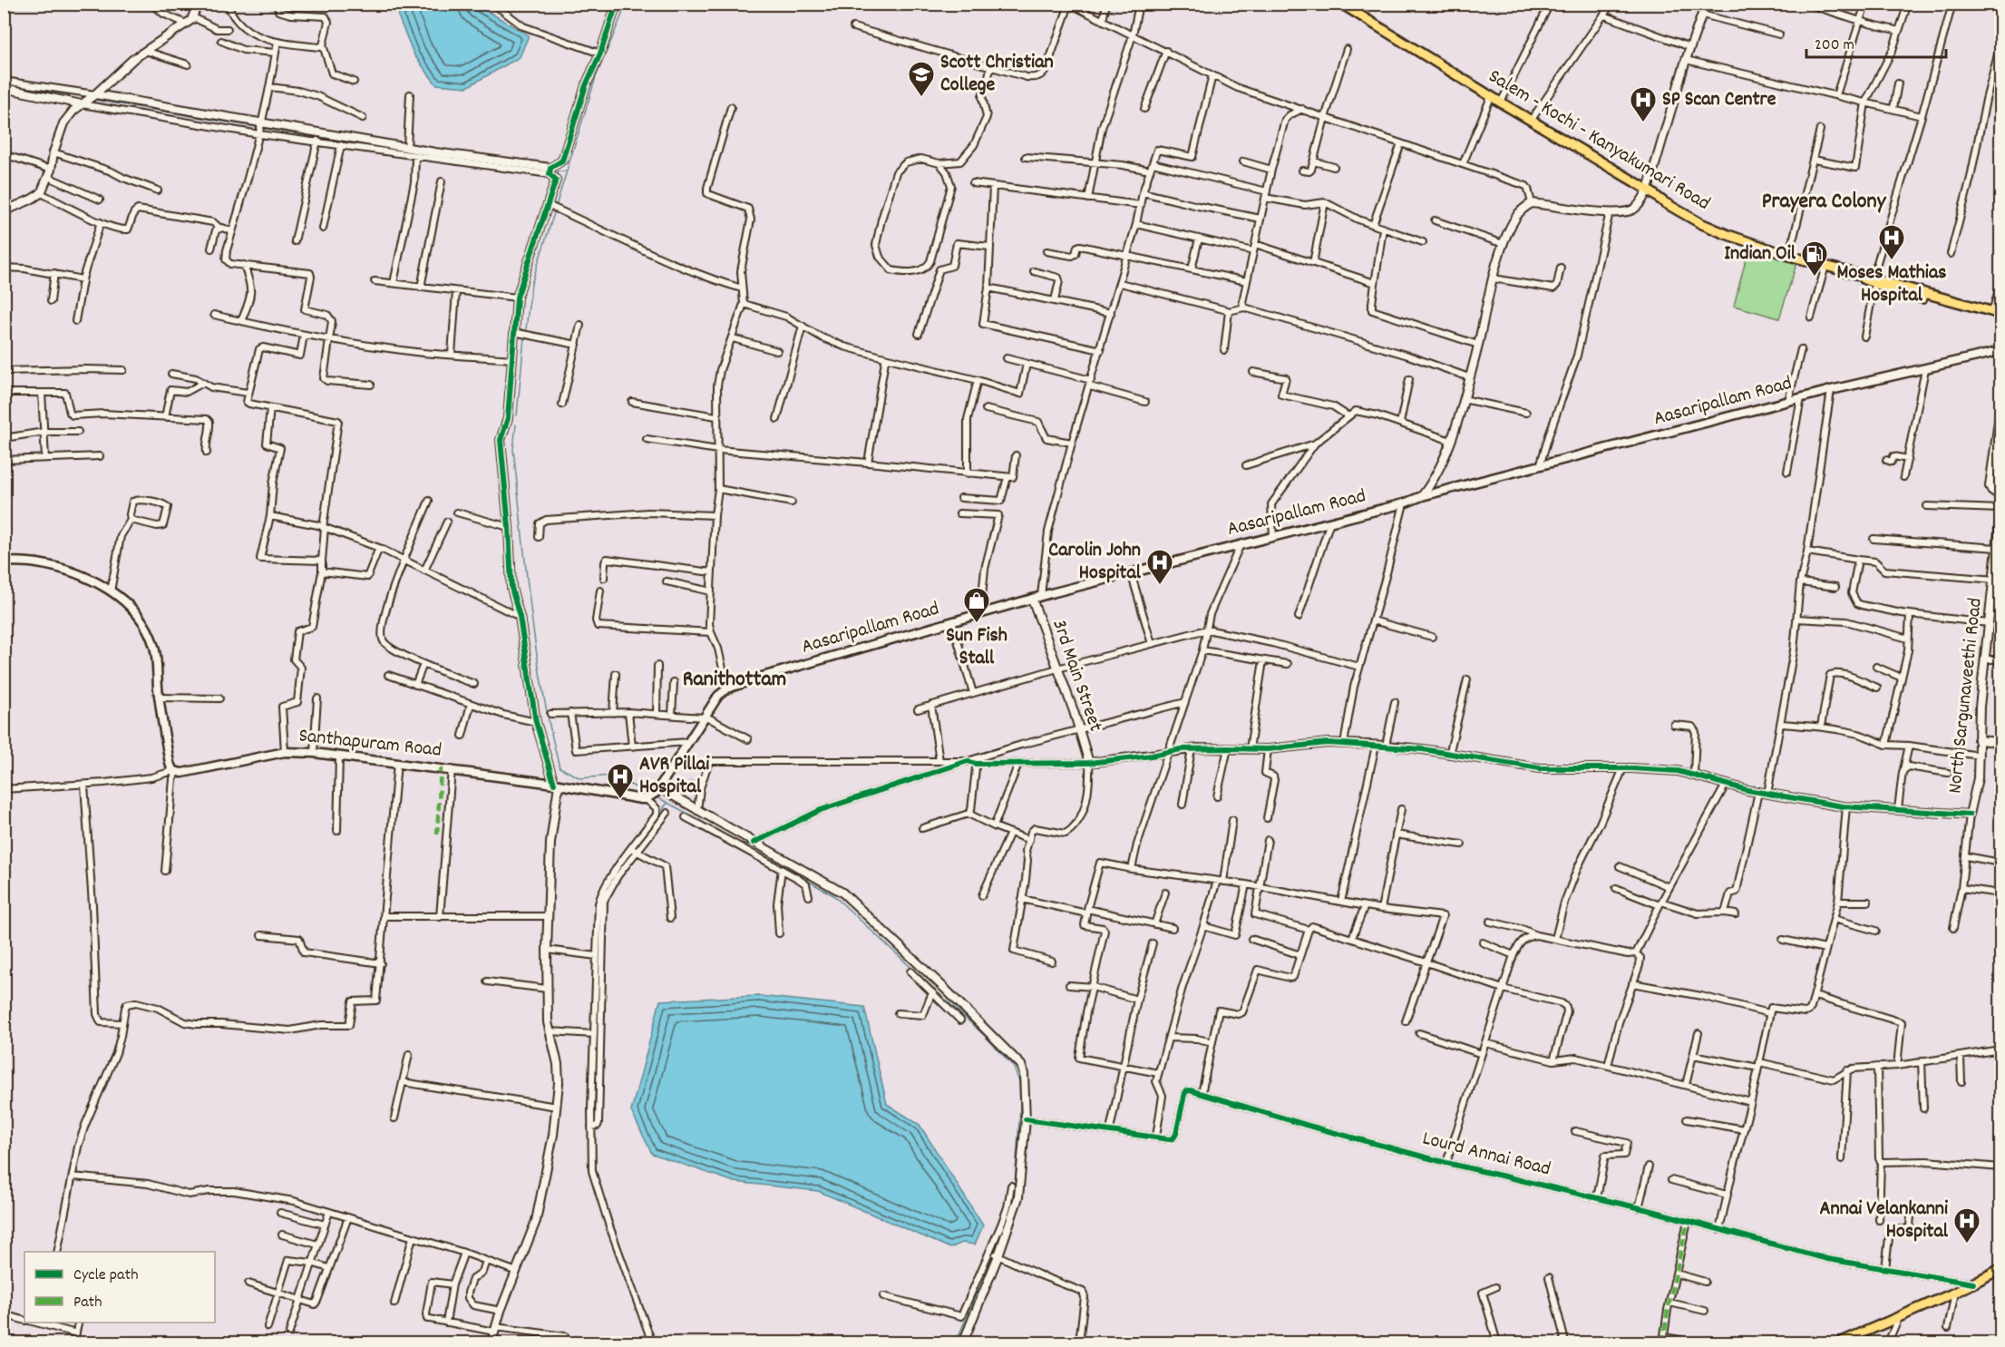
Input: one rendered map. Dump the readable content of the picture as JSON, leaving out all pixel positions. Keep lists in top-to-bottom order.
{
  "streets": {
    "main road": ["Salem - Kochi - Kanyakumari Road", "Aasaripallam Road", "Santhapuram Road"],
    "street": ["3rd Main Street", "North Sargunaveethi Road", "Lourd Annai Road"]
  },
  "crossings": [
    ["Aasaripallam Road", "3rd Main Street"]
  ],
  "districts": ["Prayera Colony", "Ranithottam"],
  "places": {
    "school or university": ["Scott Christian College"],
    "hospital": [
      "SP Scan Centre",
      "Moses Mathias Hospital",
      "Carolin John Hospital",
      "AVR Pillai Hospital",
      "Annai Velankanni Hospital"
    ],
    "fuel station": ["Indian Oil"],
    "shop": ["Sun Fish Stall"]
  },
  "legend": ["Cycle path", "Path"],
  "scale_bar": "200 m"
}
